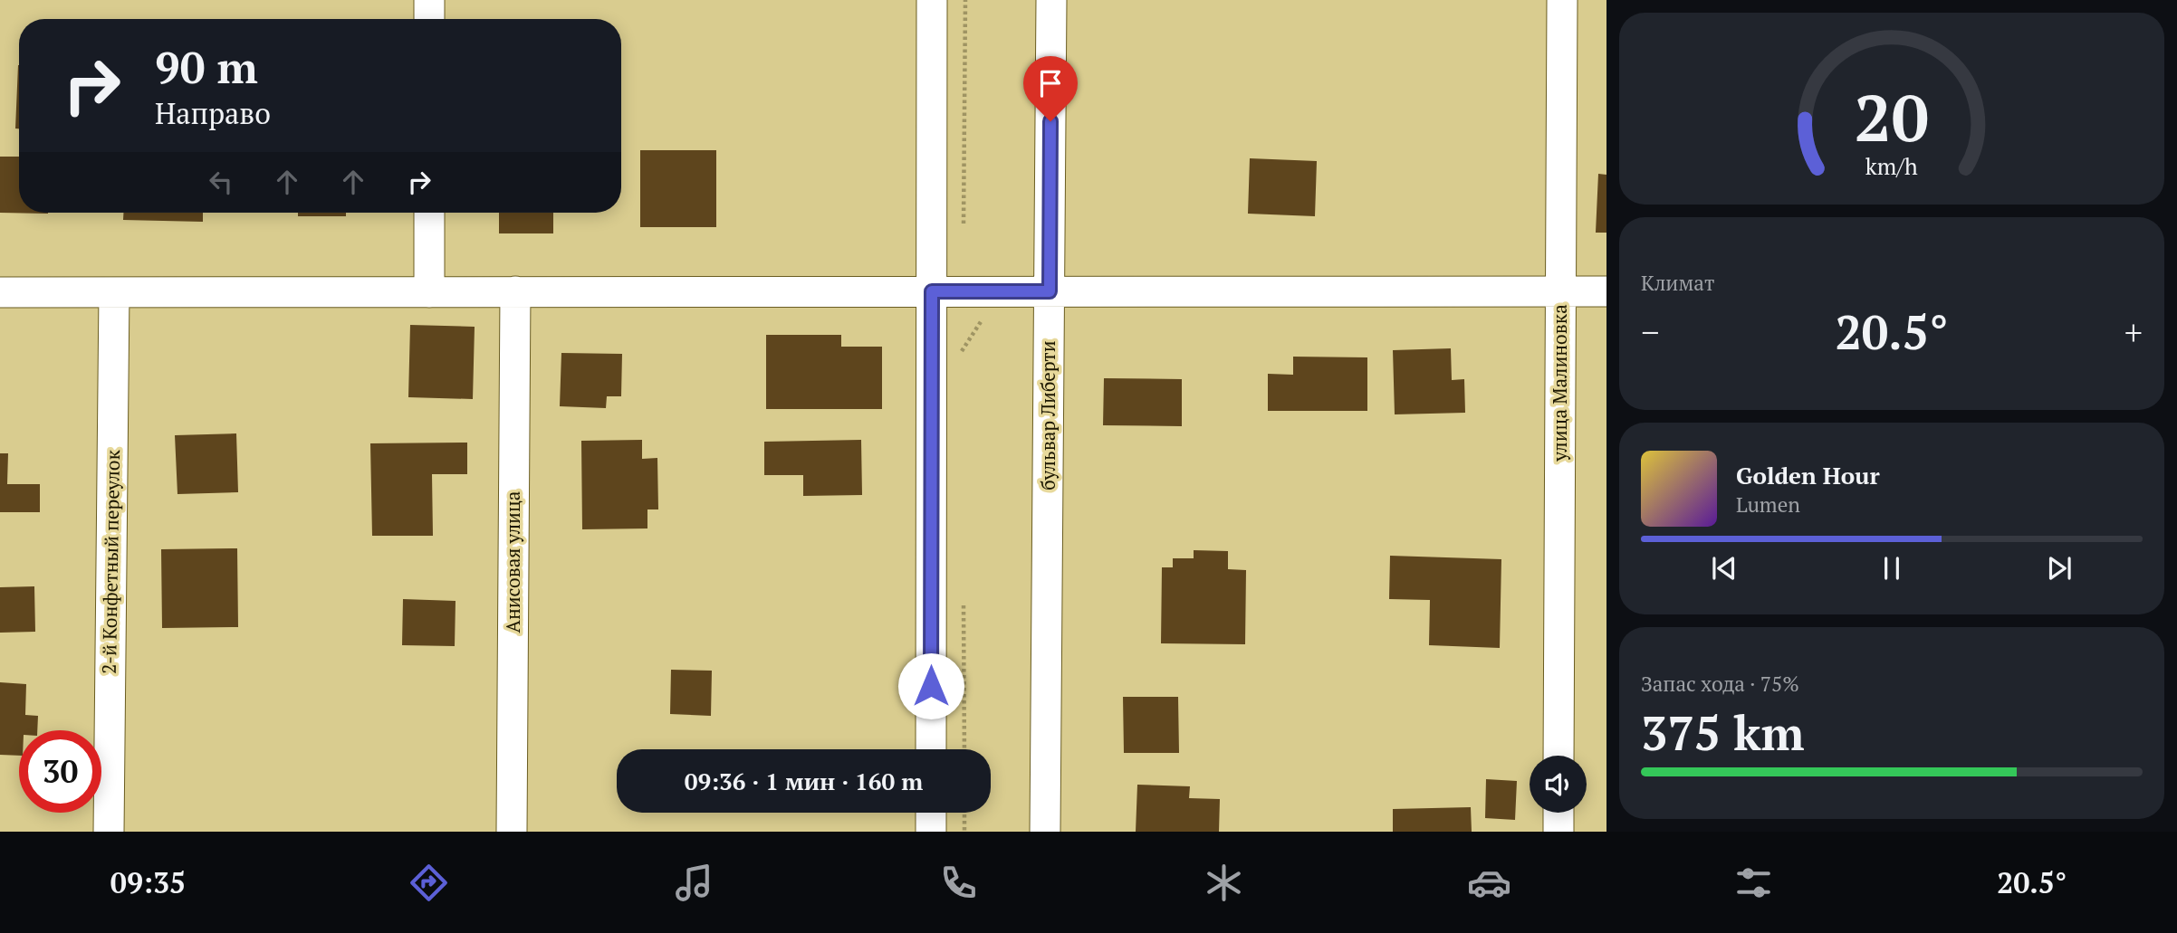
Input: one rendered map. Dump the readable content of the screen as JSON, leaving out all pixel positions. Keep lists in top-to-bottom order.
{
  "streets": {
    "street": [
      "улица Малиновка",
      "бульвар Либерти",
      "2-й Конфетный переулок",
      "Анисовая улица"
    ]
  },
  "page": {
    "turn": ["90 m", "Направо"],
    "tile": [
      "Климат",
      ["Запас хода · 75%", "375 km"]
    ],
    "heat": ["−", "20.5°", "+"],
    "song": ["Golden Hour", "Lumen"],
    "limit": "30",
    "trip": "09:36 · 1 мин · 160 m",
    "tabs": ["09:35", "20.5°"],
    "gauge": ["20", "km/h"]
  }
}
